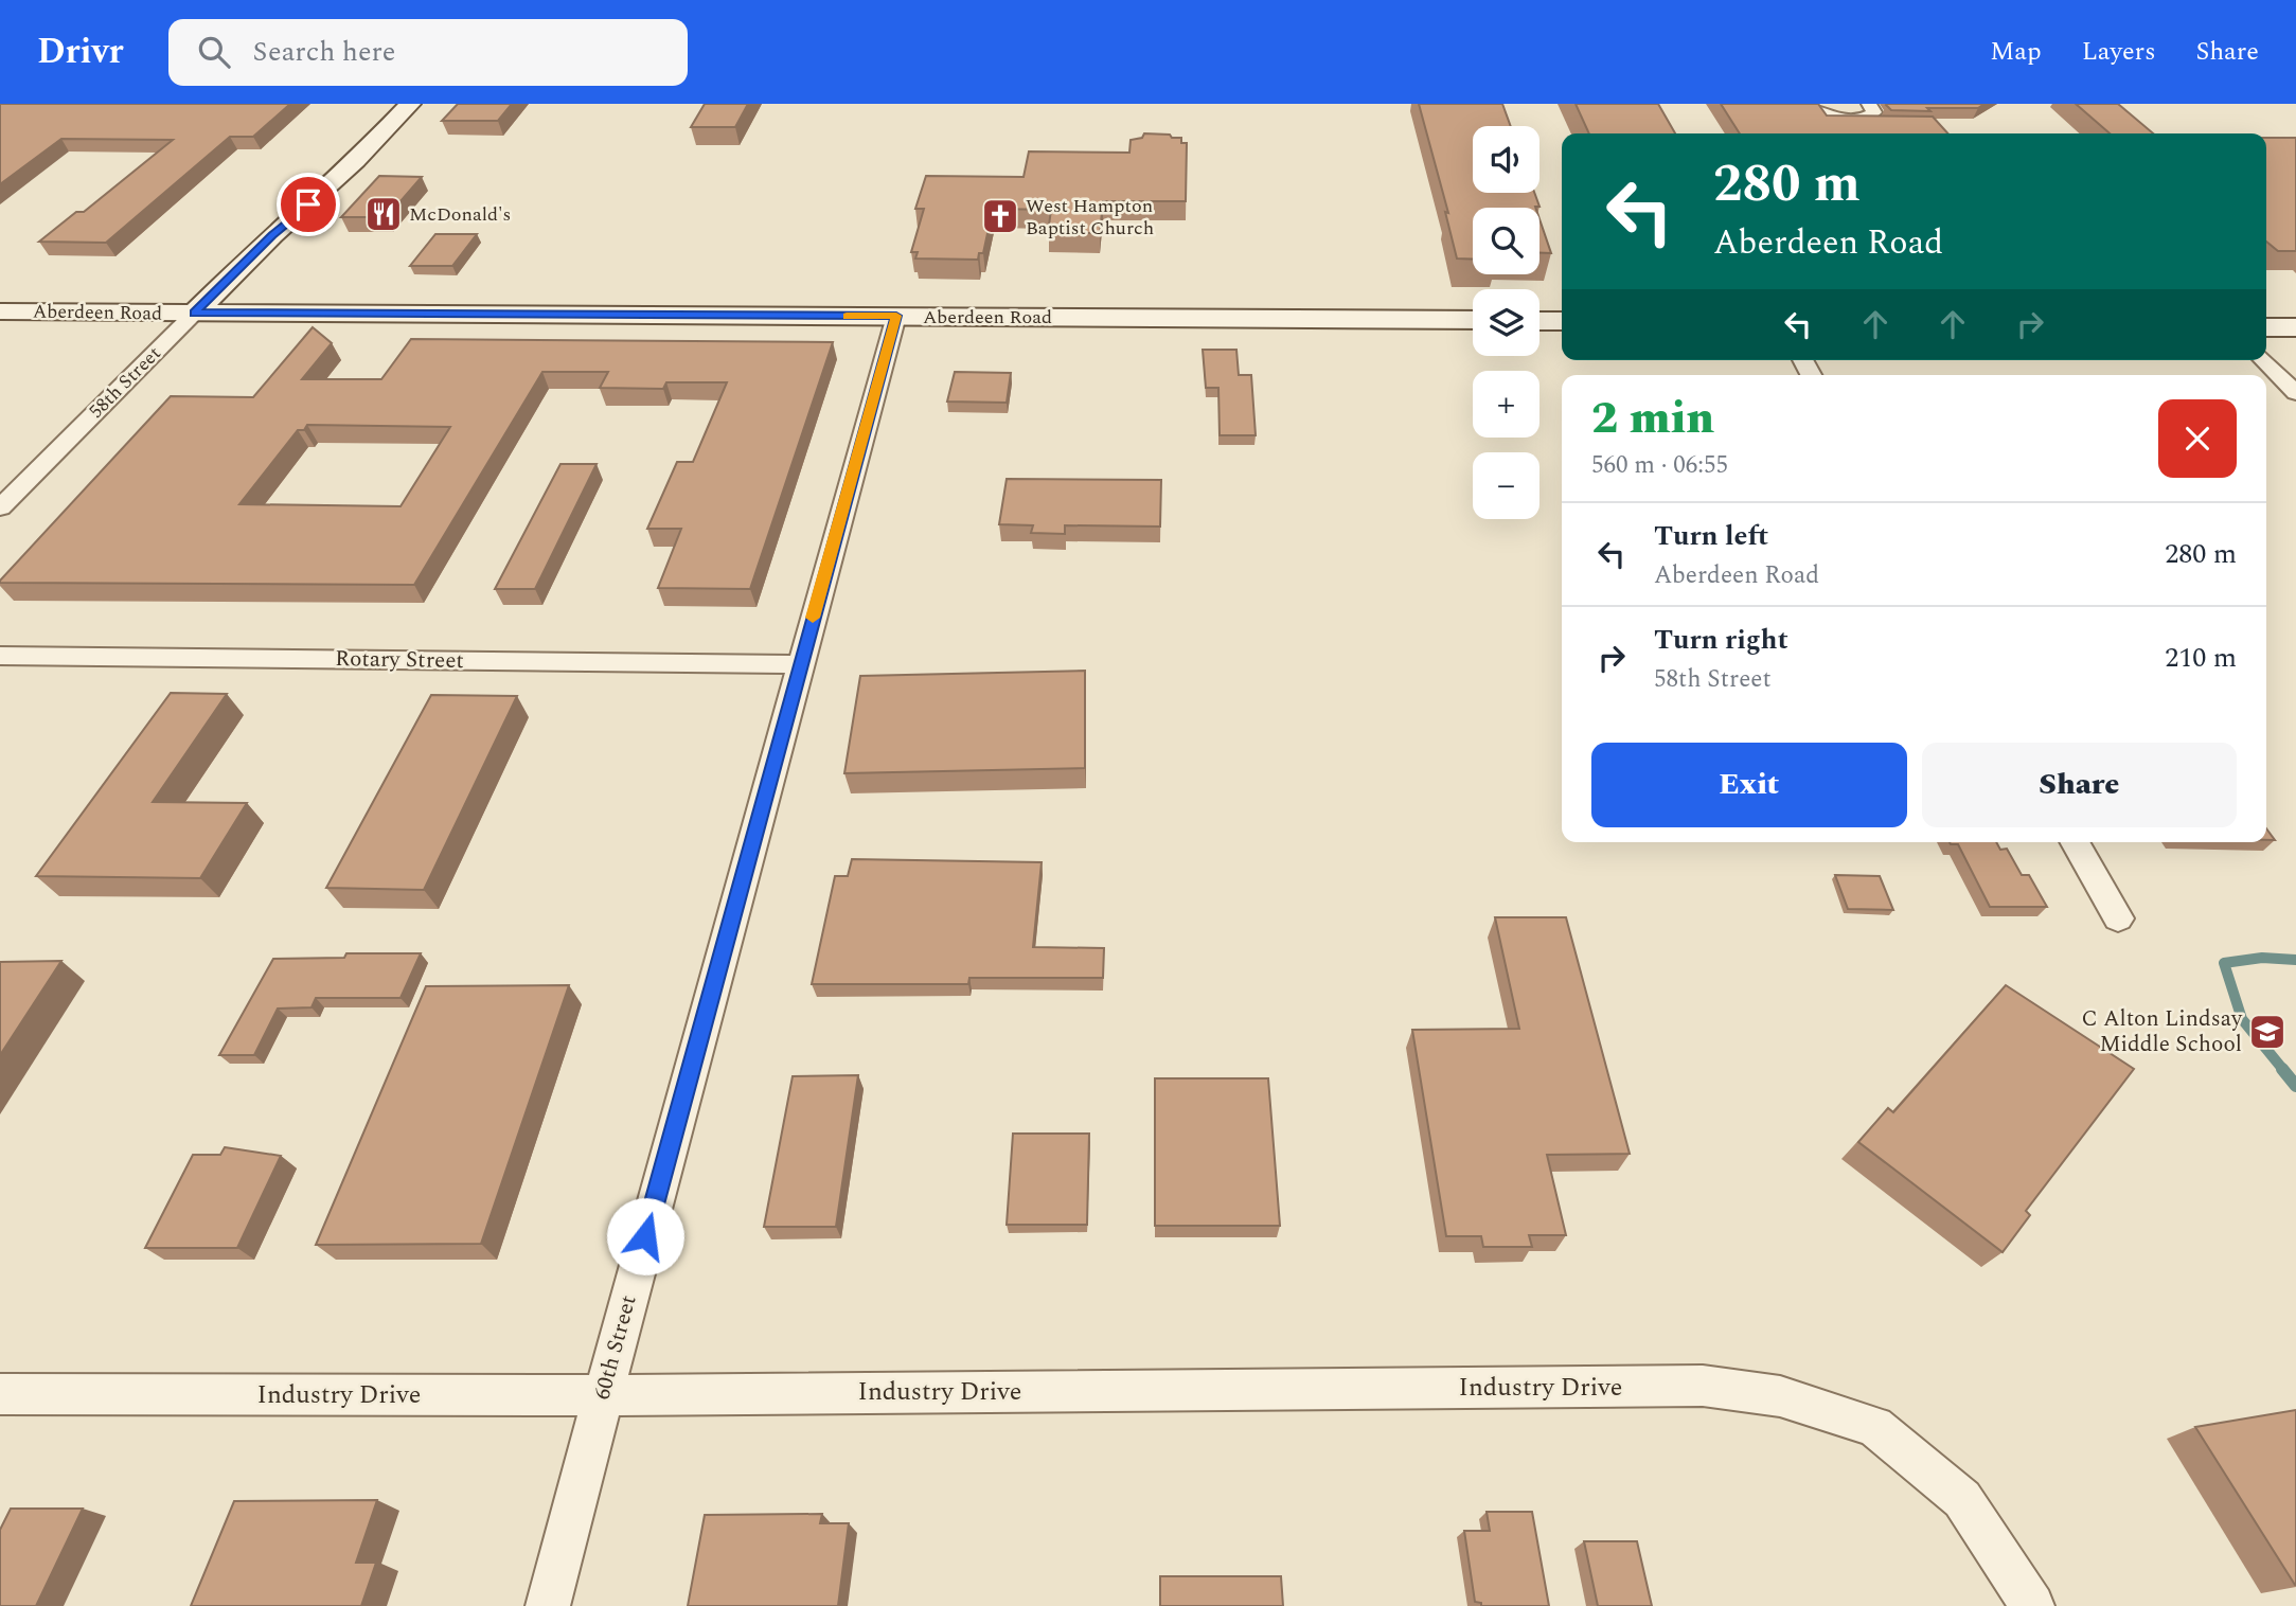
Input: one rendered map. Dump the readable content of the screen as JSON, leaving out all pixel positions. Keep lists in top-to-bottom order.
{
  "streets": {
    "main road": ["Aberdeen Road", "58th Street"],
    "street": ["Rotary Street", "60th Street", "Industry Drive"]
  },
  "crossings": [
    ["Aberdeen Road", "58th Street"],
    ["Aberdeen Road", "60th Street"],
    ["Rotary Street", "60th Street"],
    ["60th Street", "Industry Drive"]
  ],
  "places": {
    "restaurant": ["McDonald's"],
    "church": ["West Hampton Baptist Church"],
    "school or university": ["C Alton Lindsay Middle School"]
  },
  "page": {
    "header": "Drivr",
    "search": "Search here",
    "nav": ["Map", "Layers", "Share"],
    "map_buttons": ["+", "−"],
    "turn": ["280 m", "Aberdeen Road"],
    "heading": ["2 min", "560 m · 06:55"],
    "list": [
      {
        "name": "Turn left",
        "note": "Aberdeen Road",
        "value": "280 m"
      },
      {
        "name": "Turn right",
        "note": "58th Street",
        "value": "210 m"
      }
    ],
    "buttons": ["Exit", "Share"]
  }
}
